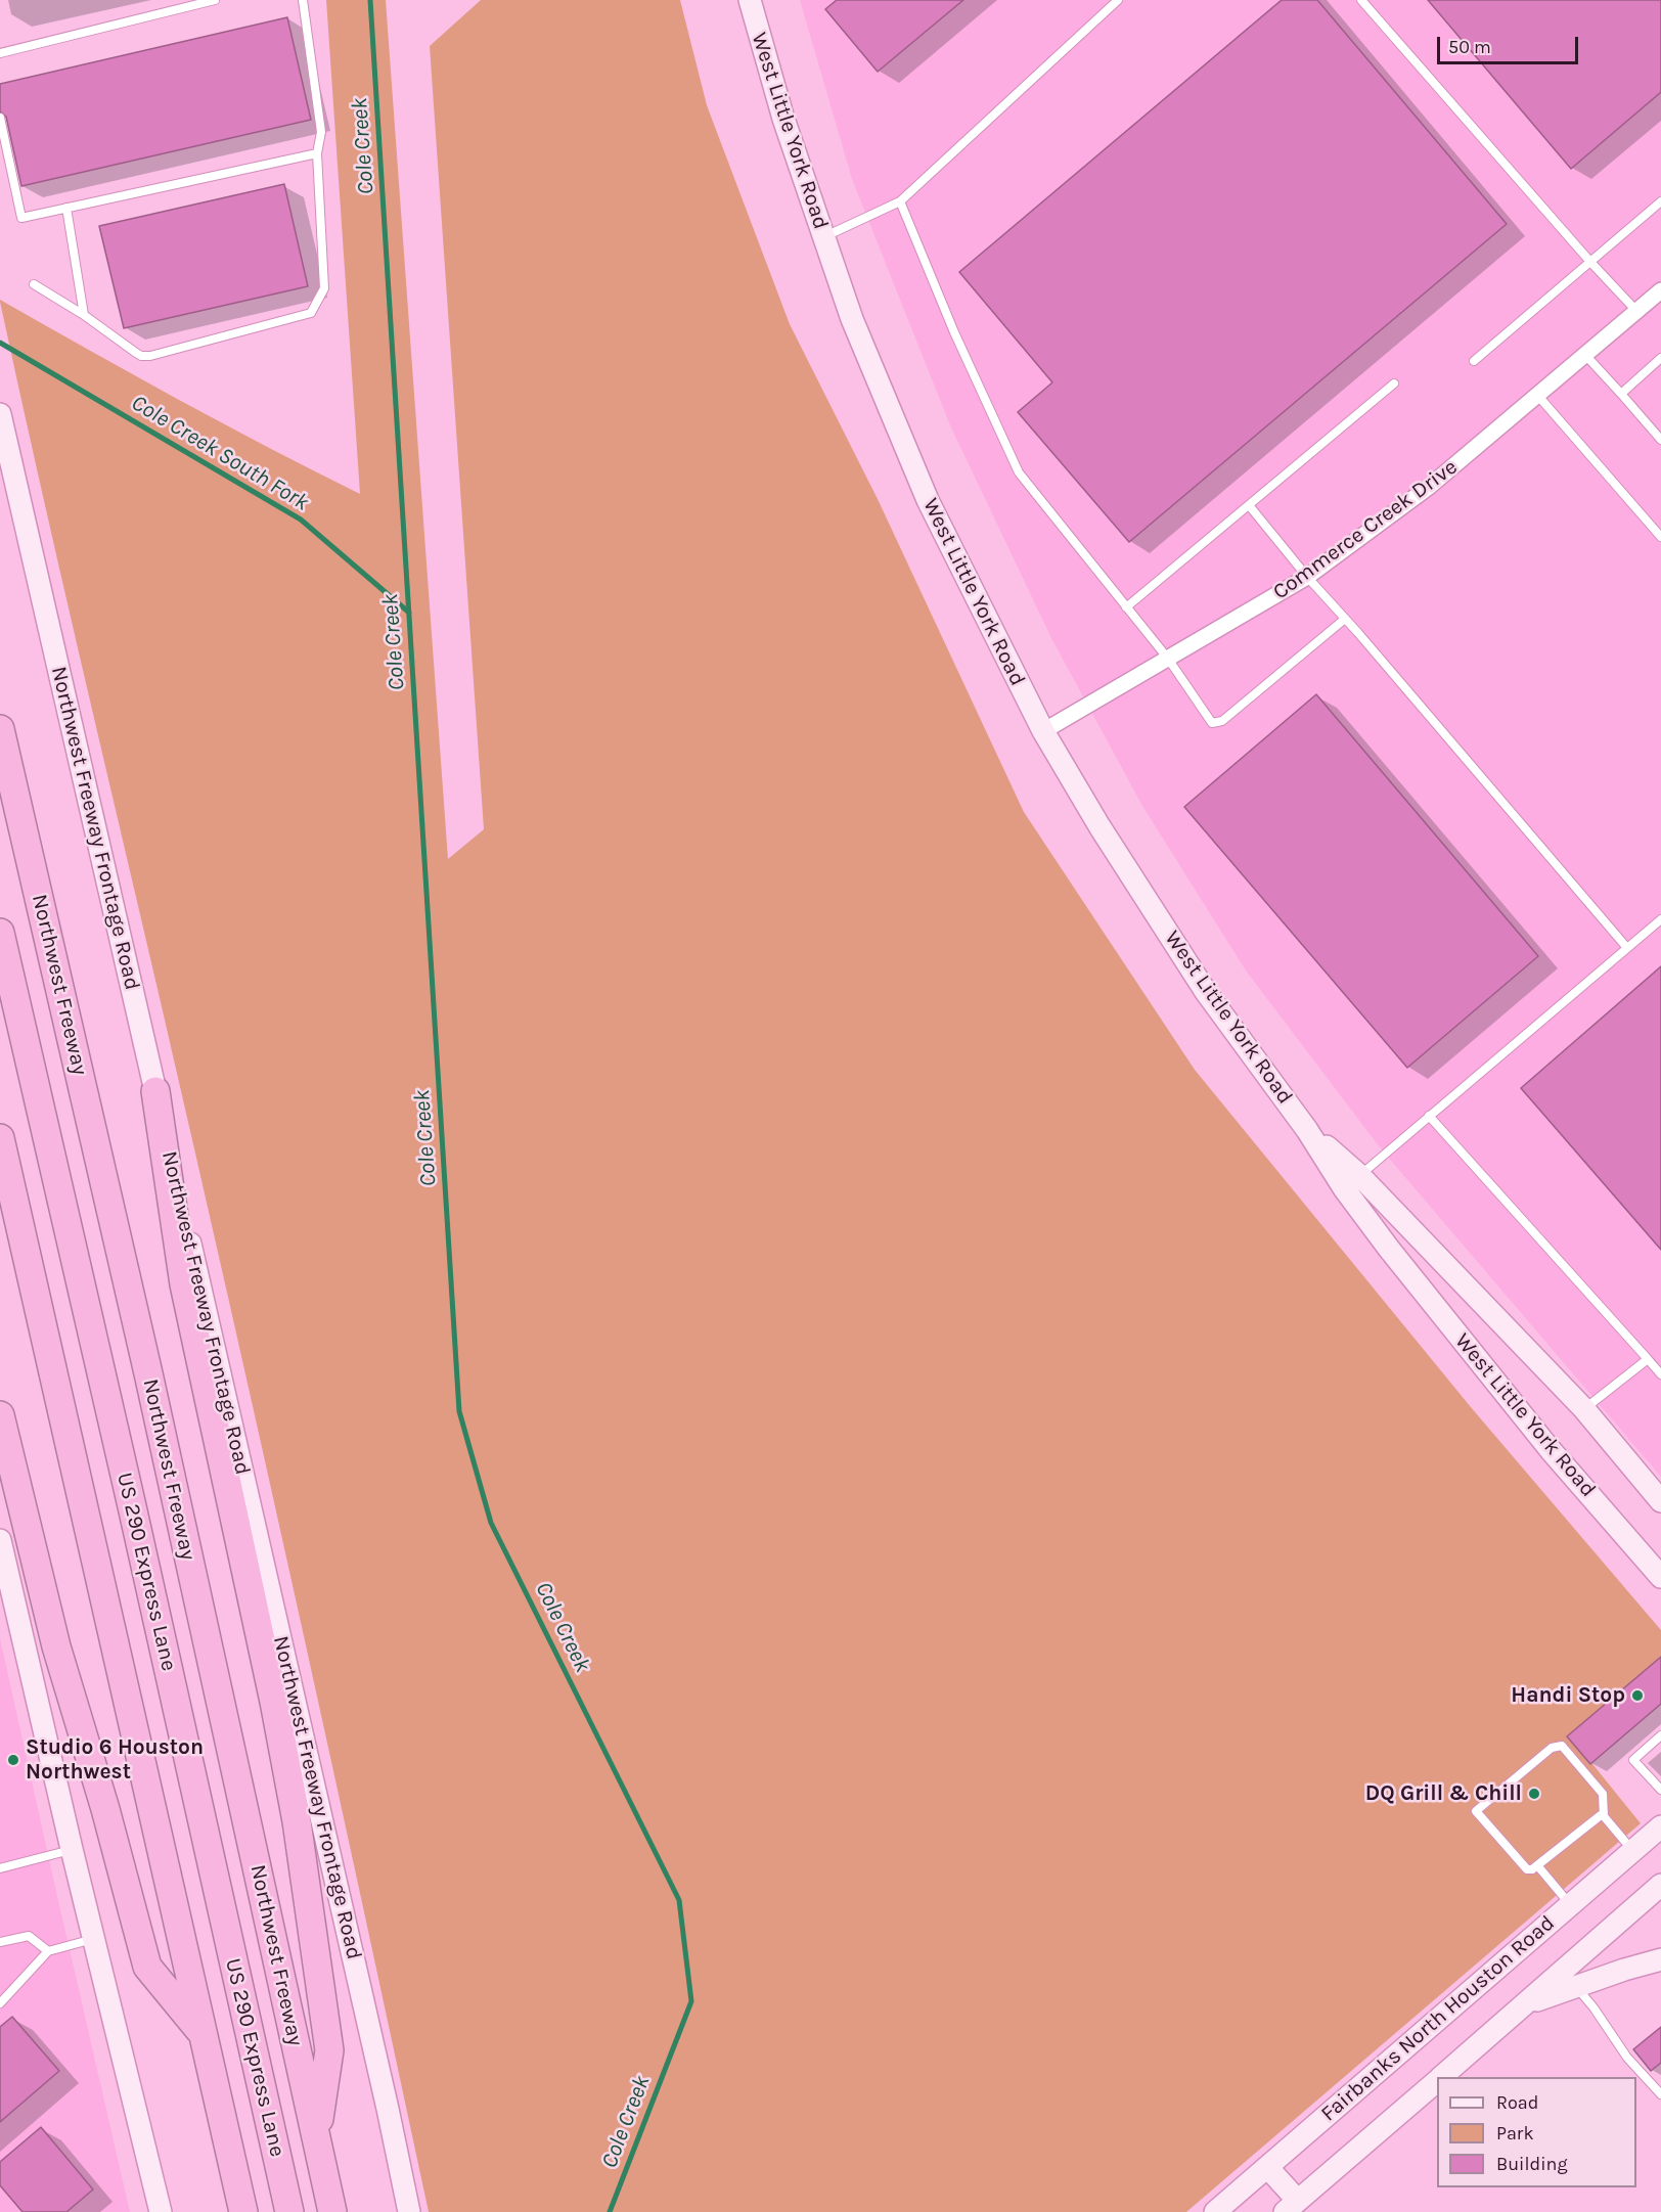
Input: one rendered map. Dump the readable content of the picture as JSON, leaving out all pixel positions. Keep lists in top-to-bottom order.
{
  "streets": {
    "highway": ["Northwest Freeway", "US 290 Express Lane"],
    "main road": ["West Little York Road", "Northwest Freeway Frontage Road", "Fairbanks North Houston Road"],
    "street": ["Commerce Creek Drive"]
  },
  "crossings": [
    ["West Little York Road", "Commerce Creek Drive"]
  ],
  "water": ["Cole Creek", "Cole Creek South Fork"],
  "places": ["Handi Stop", "Studio 6 Houston Northwest", "DQ Grill & Chill"],
  "legend": ["Road", "Park", "Building"],
  "scale_bar": "50 m"
}
